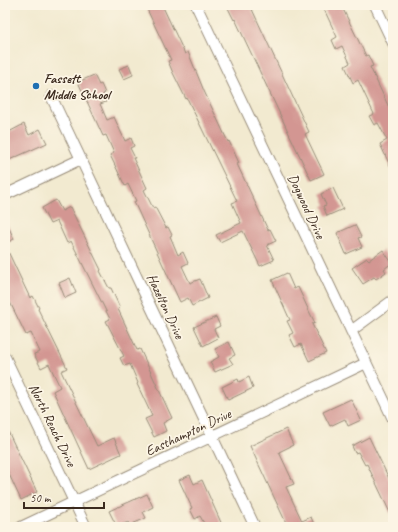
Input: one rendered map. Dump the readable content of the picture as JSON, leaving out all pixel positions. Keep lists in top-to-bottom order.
{
  "streets": {
    "street": [
      "Dogwood Drive",
      "Hazelton Drive",
      "North Reach Drive",
      "Easthampton Drive"
    ]
  },
  "crossings": [
    ["Dogwood Drive", "Easthampton Drive"],
    ["Hazelton Drive", "Easthampton Drive"],
    ["North Reach Drive", "Easthampton Drive"]
  ],
  "places": ["Fassett Middle School"],
  "scale_bar": "50 m"
}
